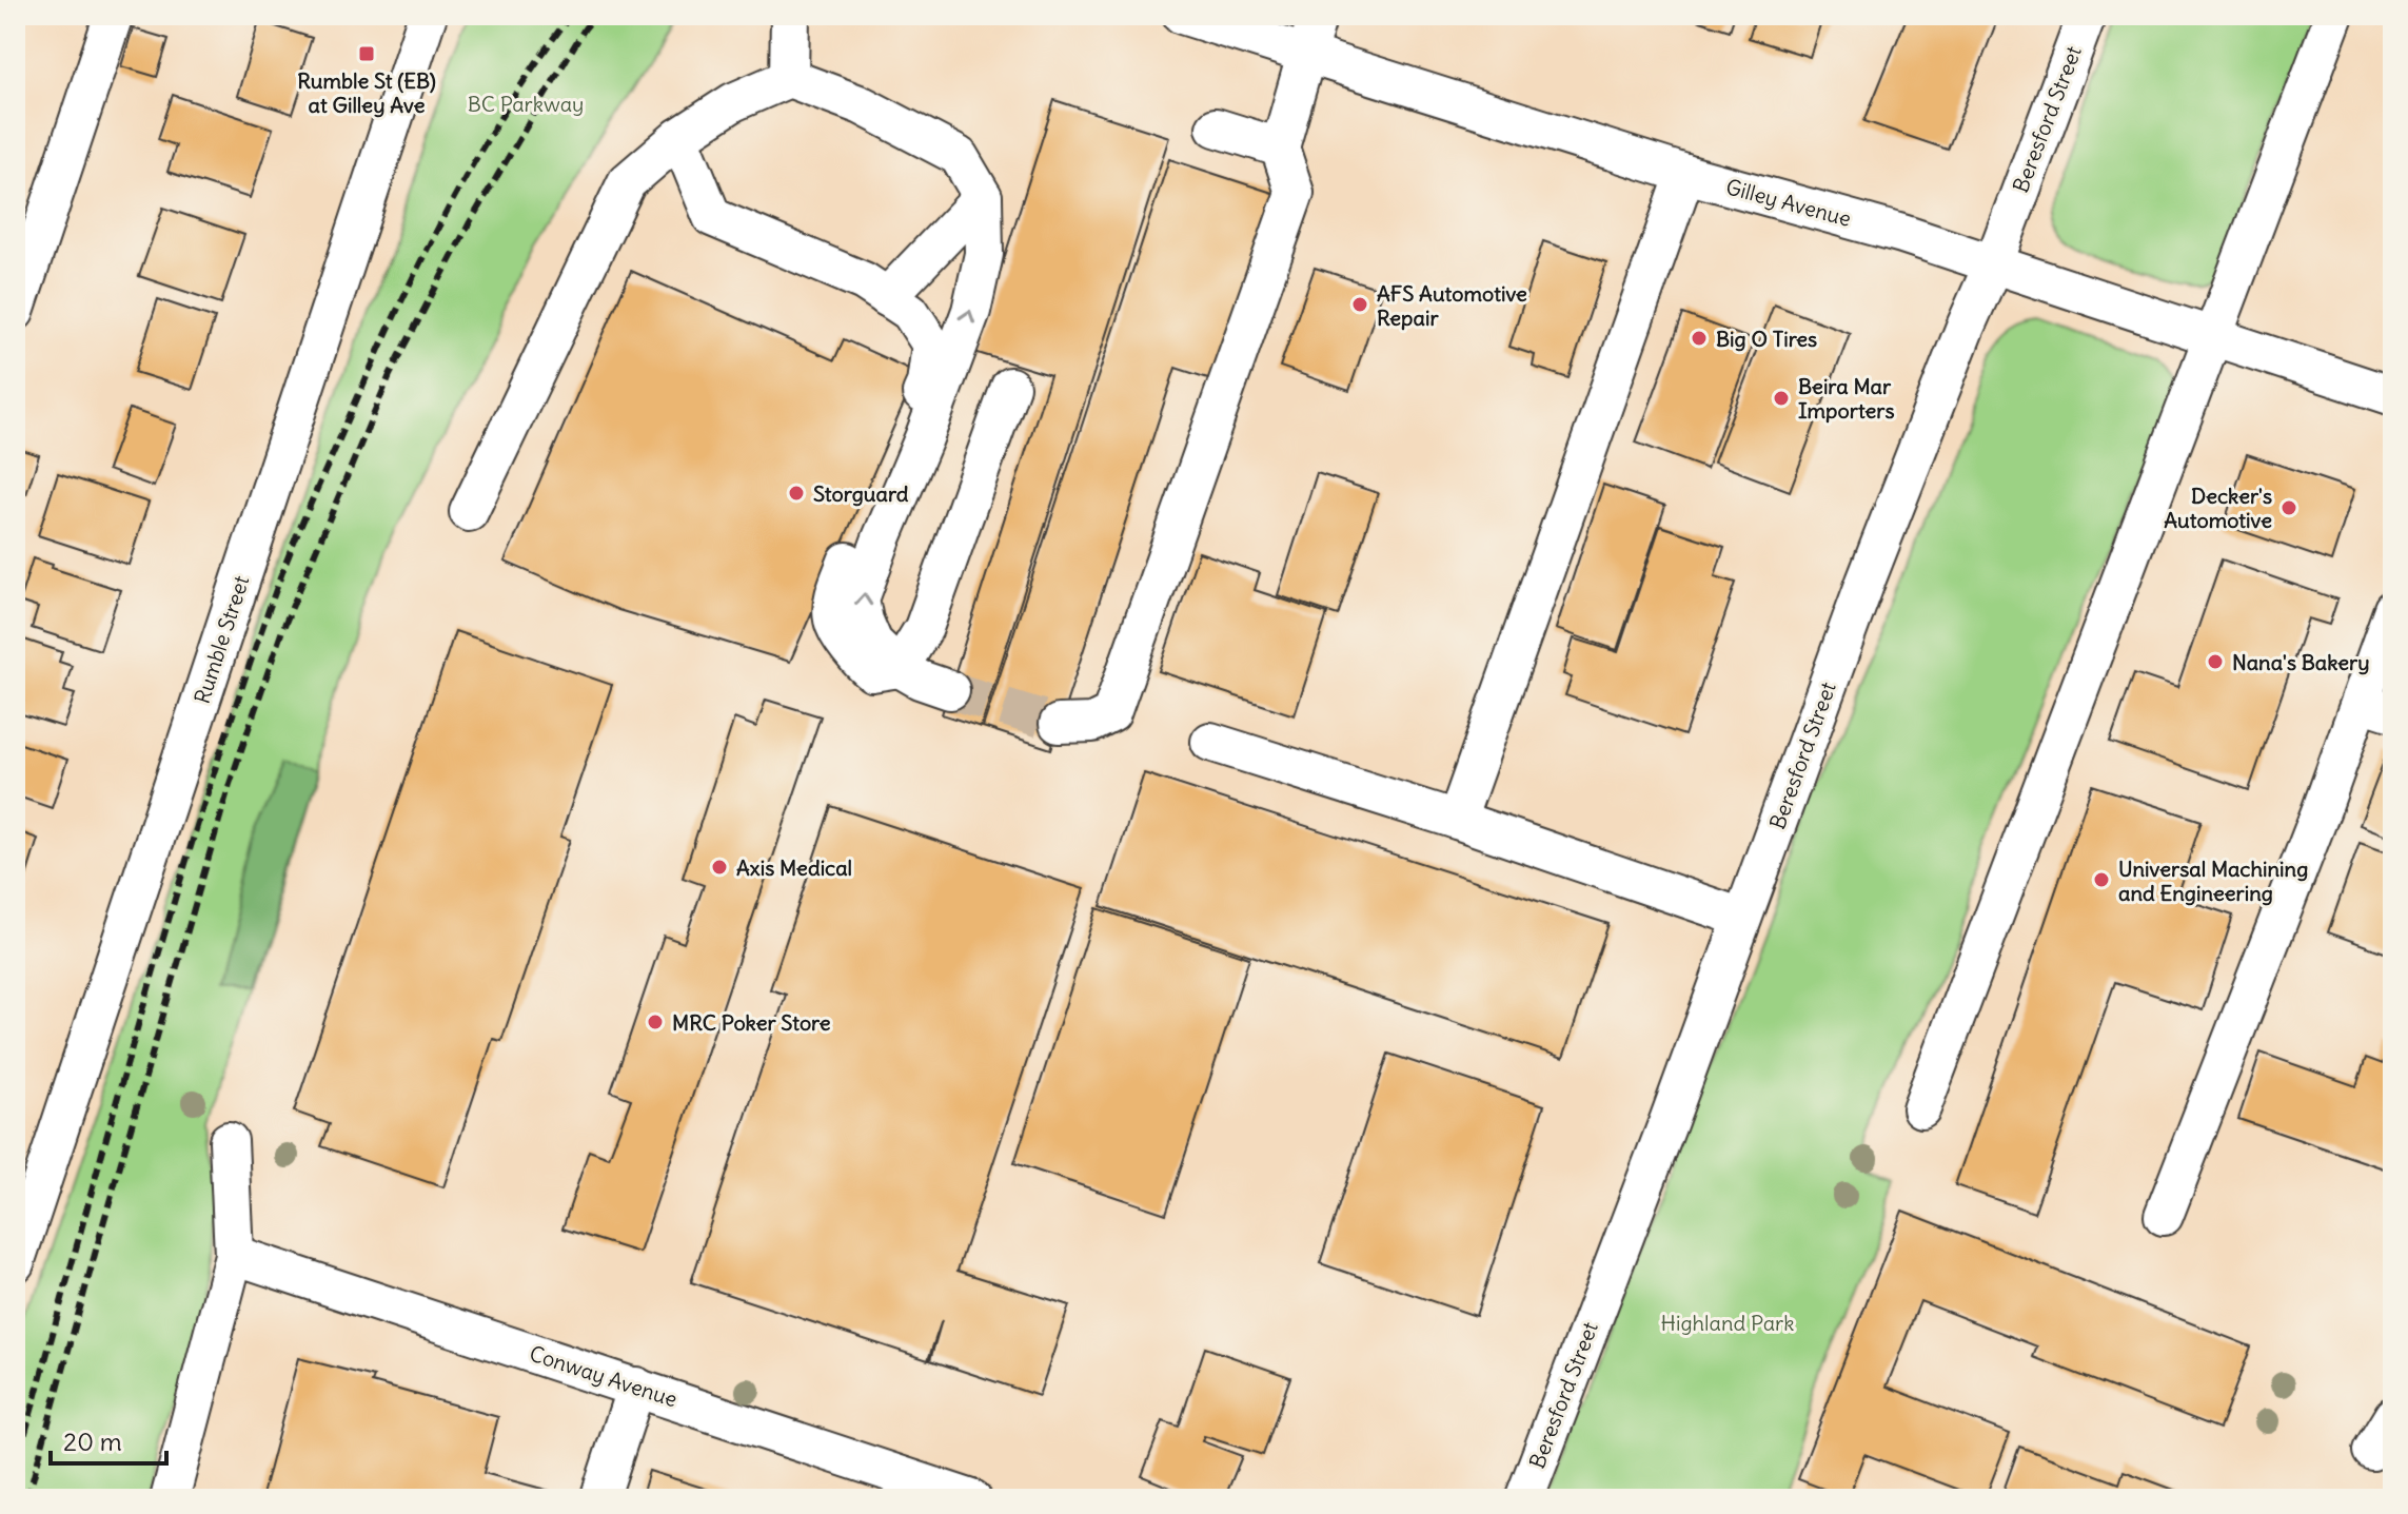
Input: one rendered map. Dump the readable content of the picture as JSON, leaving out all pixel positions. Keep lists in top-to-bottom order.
{
  "streets": {
    "street": [
      "Beresford Street",
      "Gilley Avenue",
      "Rumble Street",
      "Conway Avenue"
    ]
  },
  "crossings": [
    ["Beresford Street", "Gilley Avenue"]
  ],
  "parks": ["BC Parkway", "Highland Park"],
  "places": {
    "transit": ["Rumble St (EB) at Gilley Ave"],
    "other": [
      "AFS Automotive Repair",
      "Big O Tires",
      "Beira Mar Importers",
      "Storguard",
      "Decker's Automotive",
      "Nana's Bakery",
      "Axis Medical",
      "Universal Machining and Engineering",
      "MRC Poker Store"
    ]
  },
  "scale_bar": "20 m"
}
